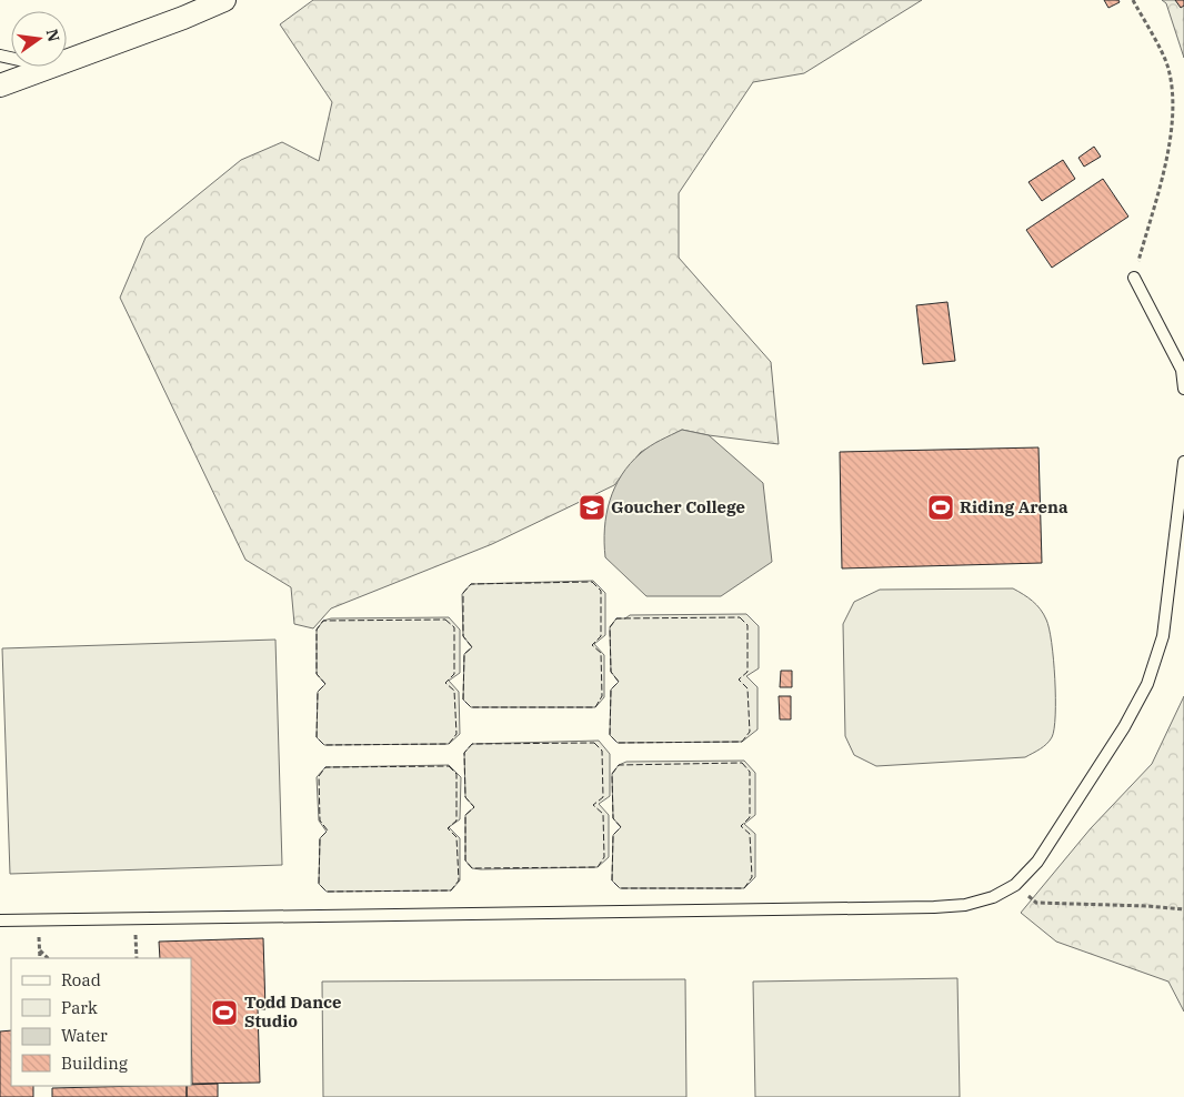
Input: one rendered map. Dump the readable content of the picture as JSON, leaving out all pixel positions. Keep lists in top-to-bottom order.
{
  "places": {
    "school or university": ["Goucher College"],
    "sports": ["Riding Arena", "Todd Dance Studio"]
  },
  "legend": [
    "Road",
    "Park",
    "Water",
    "Building"
  ],
  "north": "right"
}
